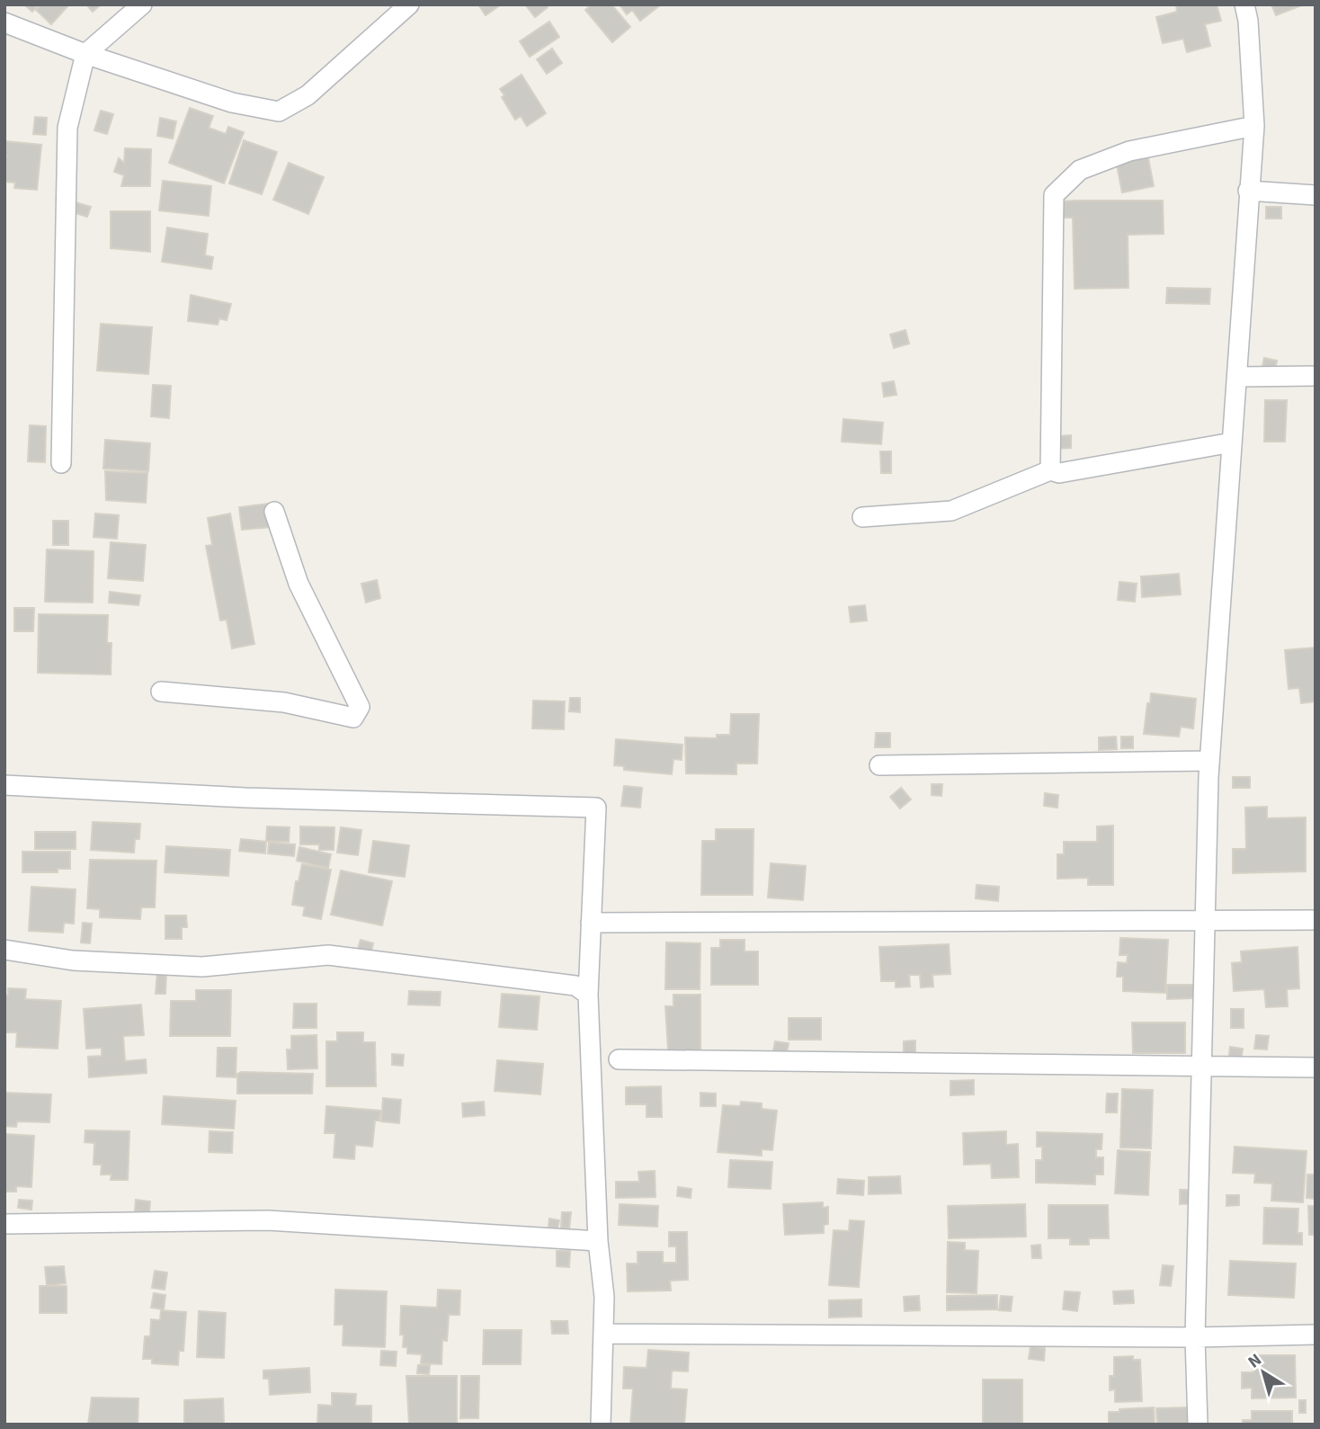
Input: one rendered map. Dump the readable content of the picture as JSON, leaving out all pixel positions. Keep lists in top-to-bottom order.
{
  "north": "top left"
}
